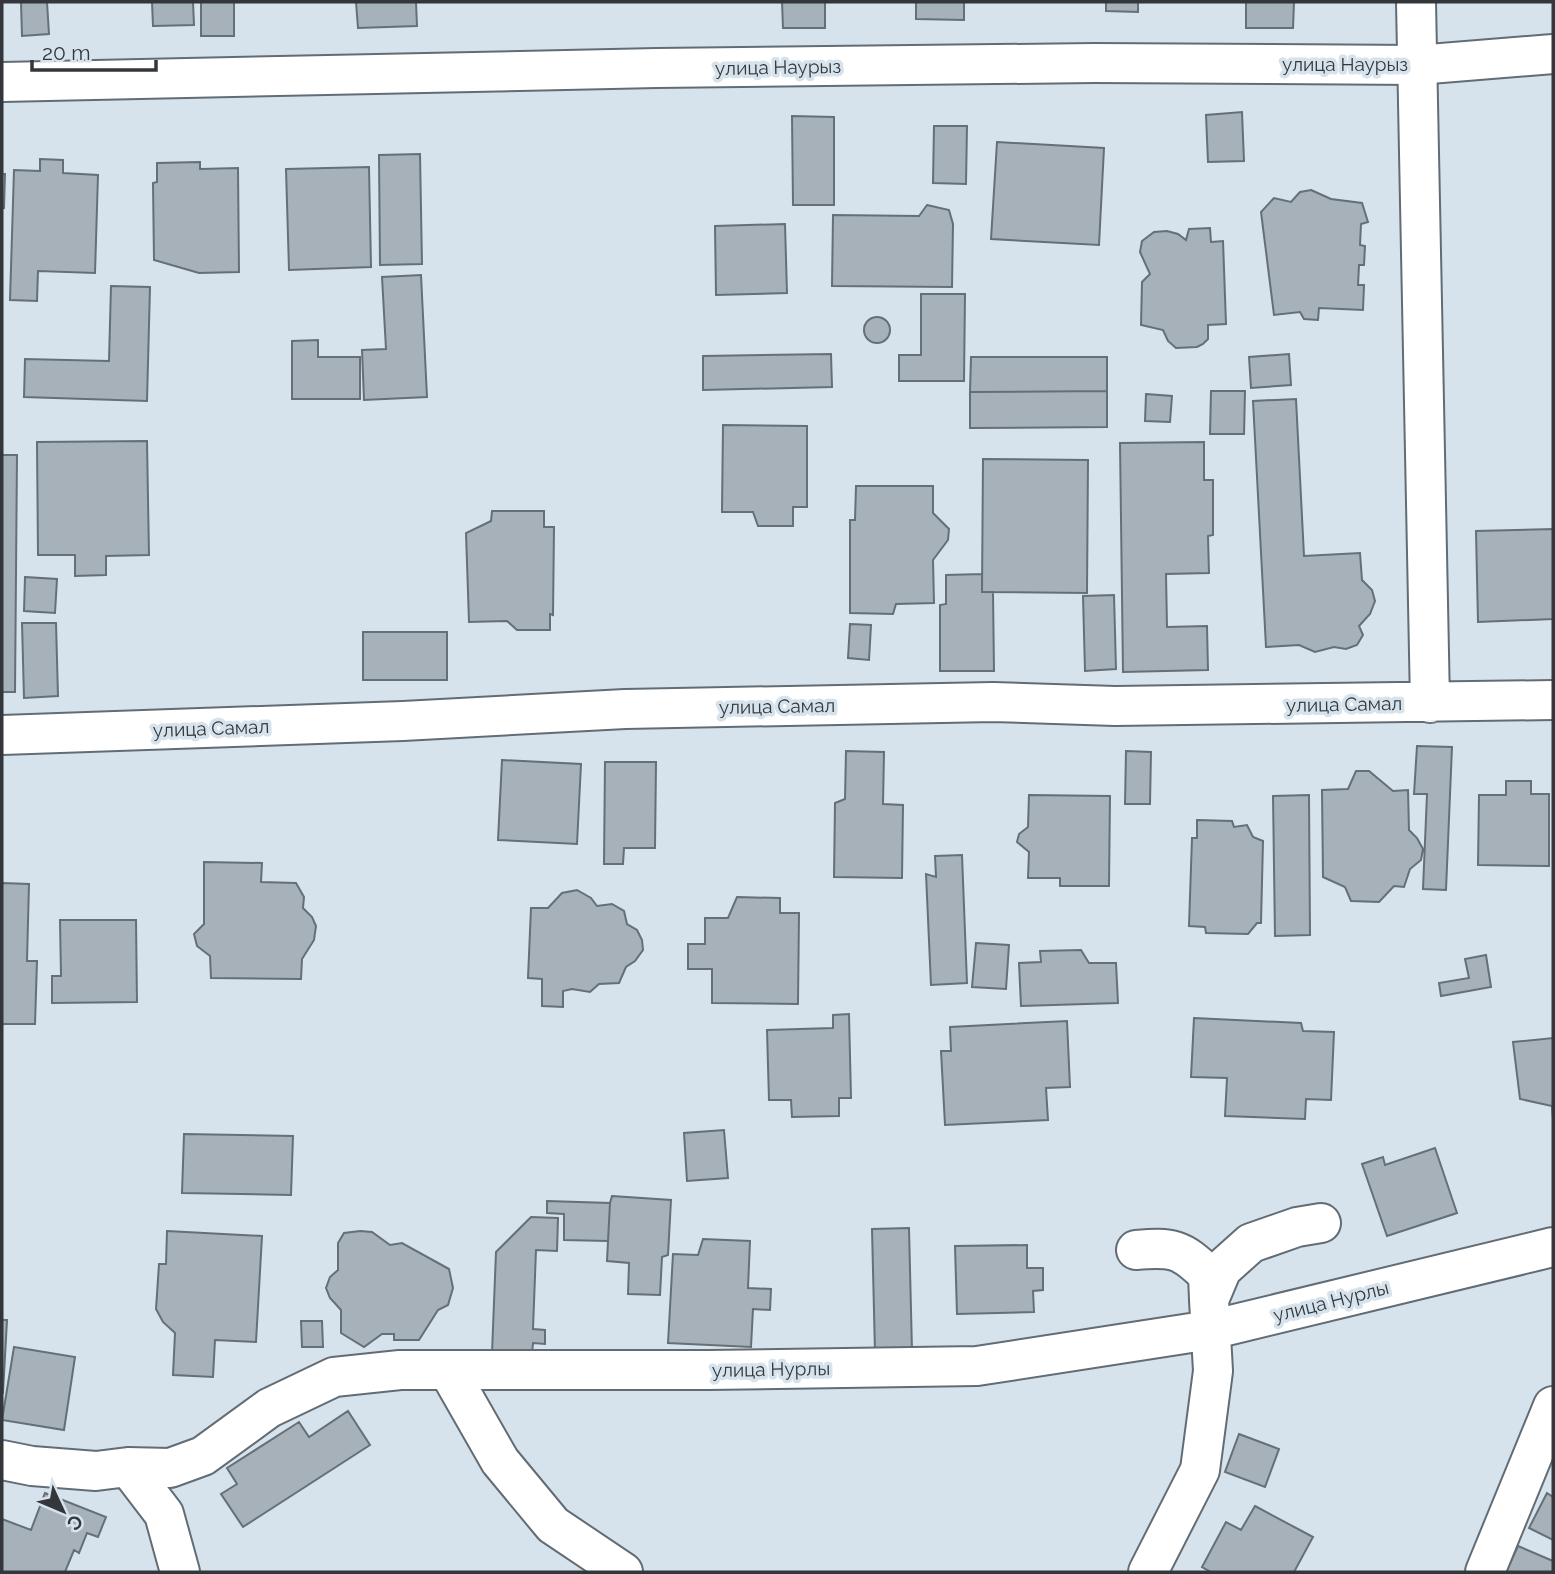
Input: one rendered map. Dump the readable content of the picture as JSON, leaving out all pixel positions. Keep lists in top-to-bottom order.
{
  "streets": {
    "street": ["улица Наурыз", "улица Самал", "улица Нурлы"]
  },
  "scale_bar": "20 m",
  "north": "bottom right"
}
